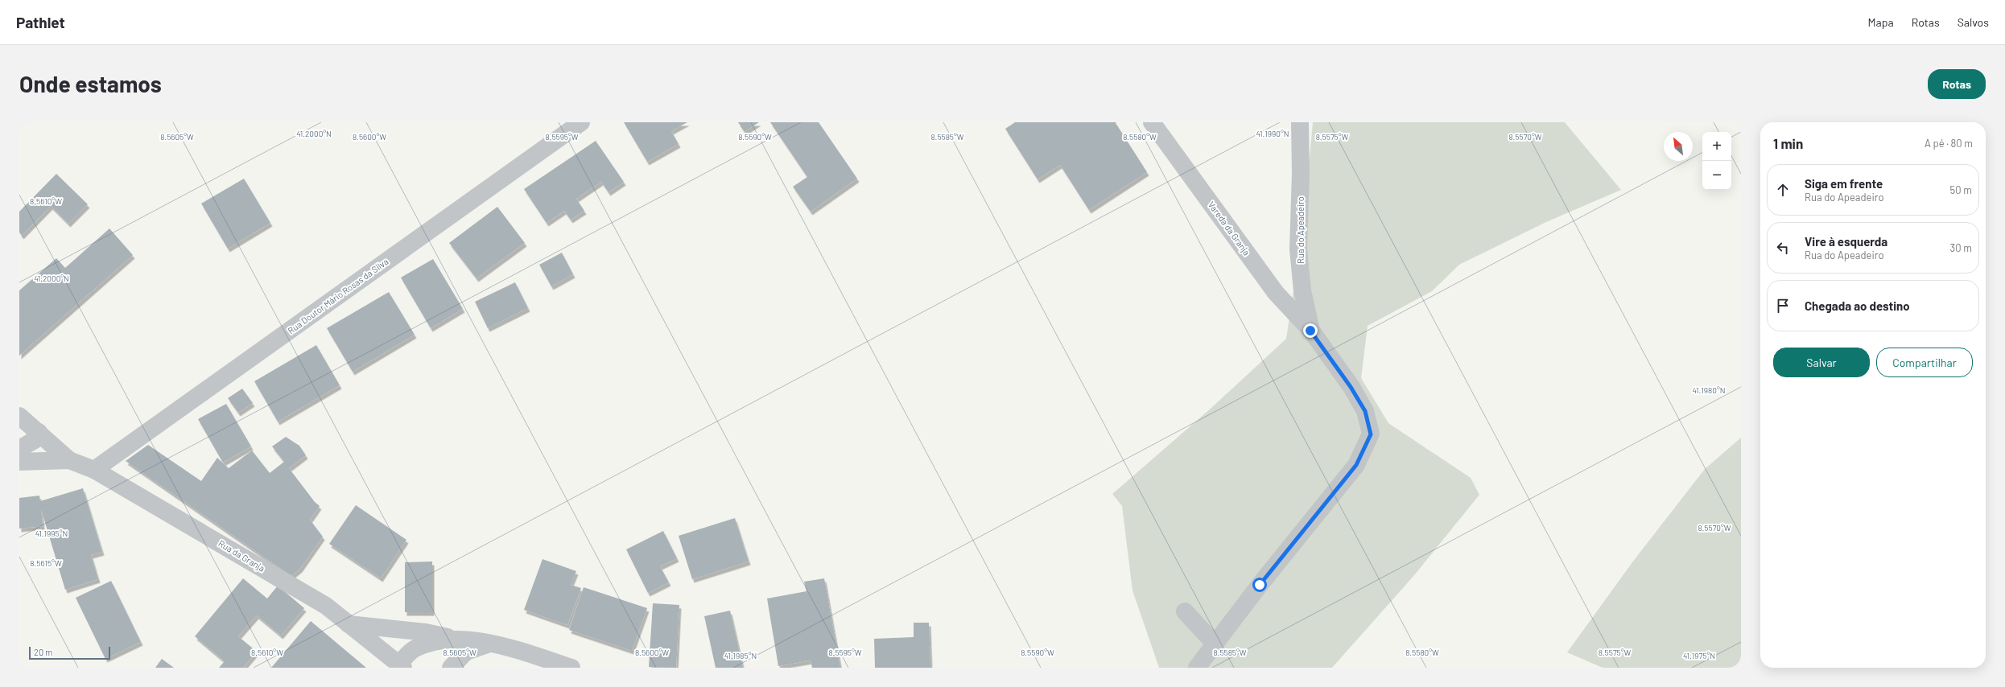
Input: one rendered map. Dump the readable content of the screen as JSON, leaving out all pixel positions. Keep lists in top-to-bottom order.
{
  "streets": {
    "street": [
      "Vareda da Granja",
      "Rua do Apeadeiro",
      "Rua Doutor Mário Rosas da Silva",
      "Rua da Granja"
    ]
  },
  "crossings": [
    ["Vareda da Granja", "Rua do Apeadeiro"],
    ["Rua Doutor Mário Rosas da Silva", "Rua da Granja"]
  ],
  "scale_bar": "20 m",
  "north": "top left",
  "page": {
    "header": "Pathlet",
    "nav": ["Mapa", "Rotas", "Salvos"],
    "buttons": [
      "Rotas",
      ["Salvar", "Compartilhar"]
    ],
    "title": "Onde estamos",
    "heading": ["1 min", "A pé · 80 m"],
    "map_buttons": ["+", "−"],
    "list": [
      ["Siga em frente", "Rua do Apeadeiro", "50 m"],
      ["Vire à esquerda", "Rua do Apeadeiro", "30 m"],
      "Chegada ao destino"
    ],
    "scale": "20 m"
  },
  "coordinates": [
    "41.2000°N",
    "41.1990°N",
    "8.5605°W",
    "8.5600°W",
    "8.5595°W",
    "8.5590°W",
    "8.5585°W",
    "8.5580°W",
    "8.5575°W",
    "8.5570°W",
    "8.5610°W",
    "41.1980°N",
    "41.1995°N",
    "8.5615°W",
    "41.1985°N",
    "41.1975°N"
  ]
}
